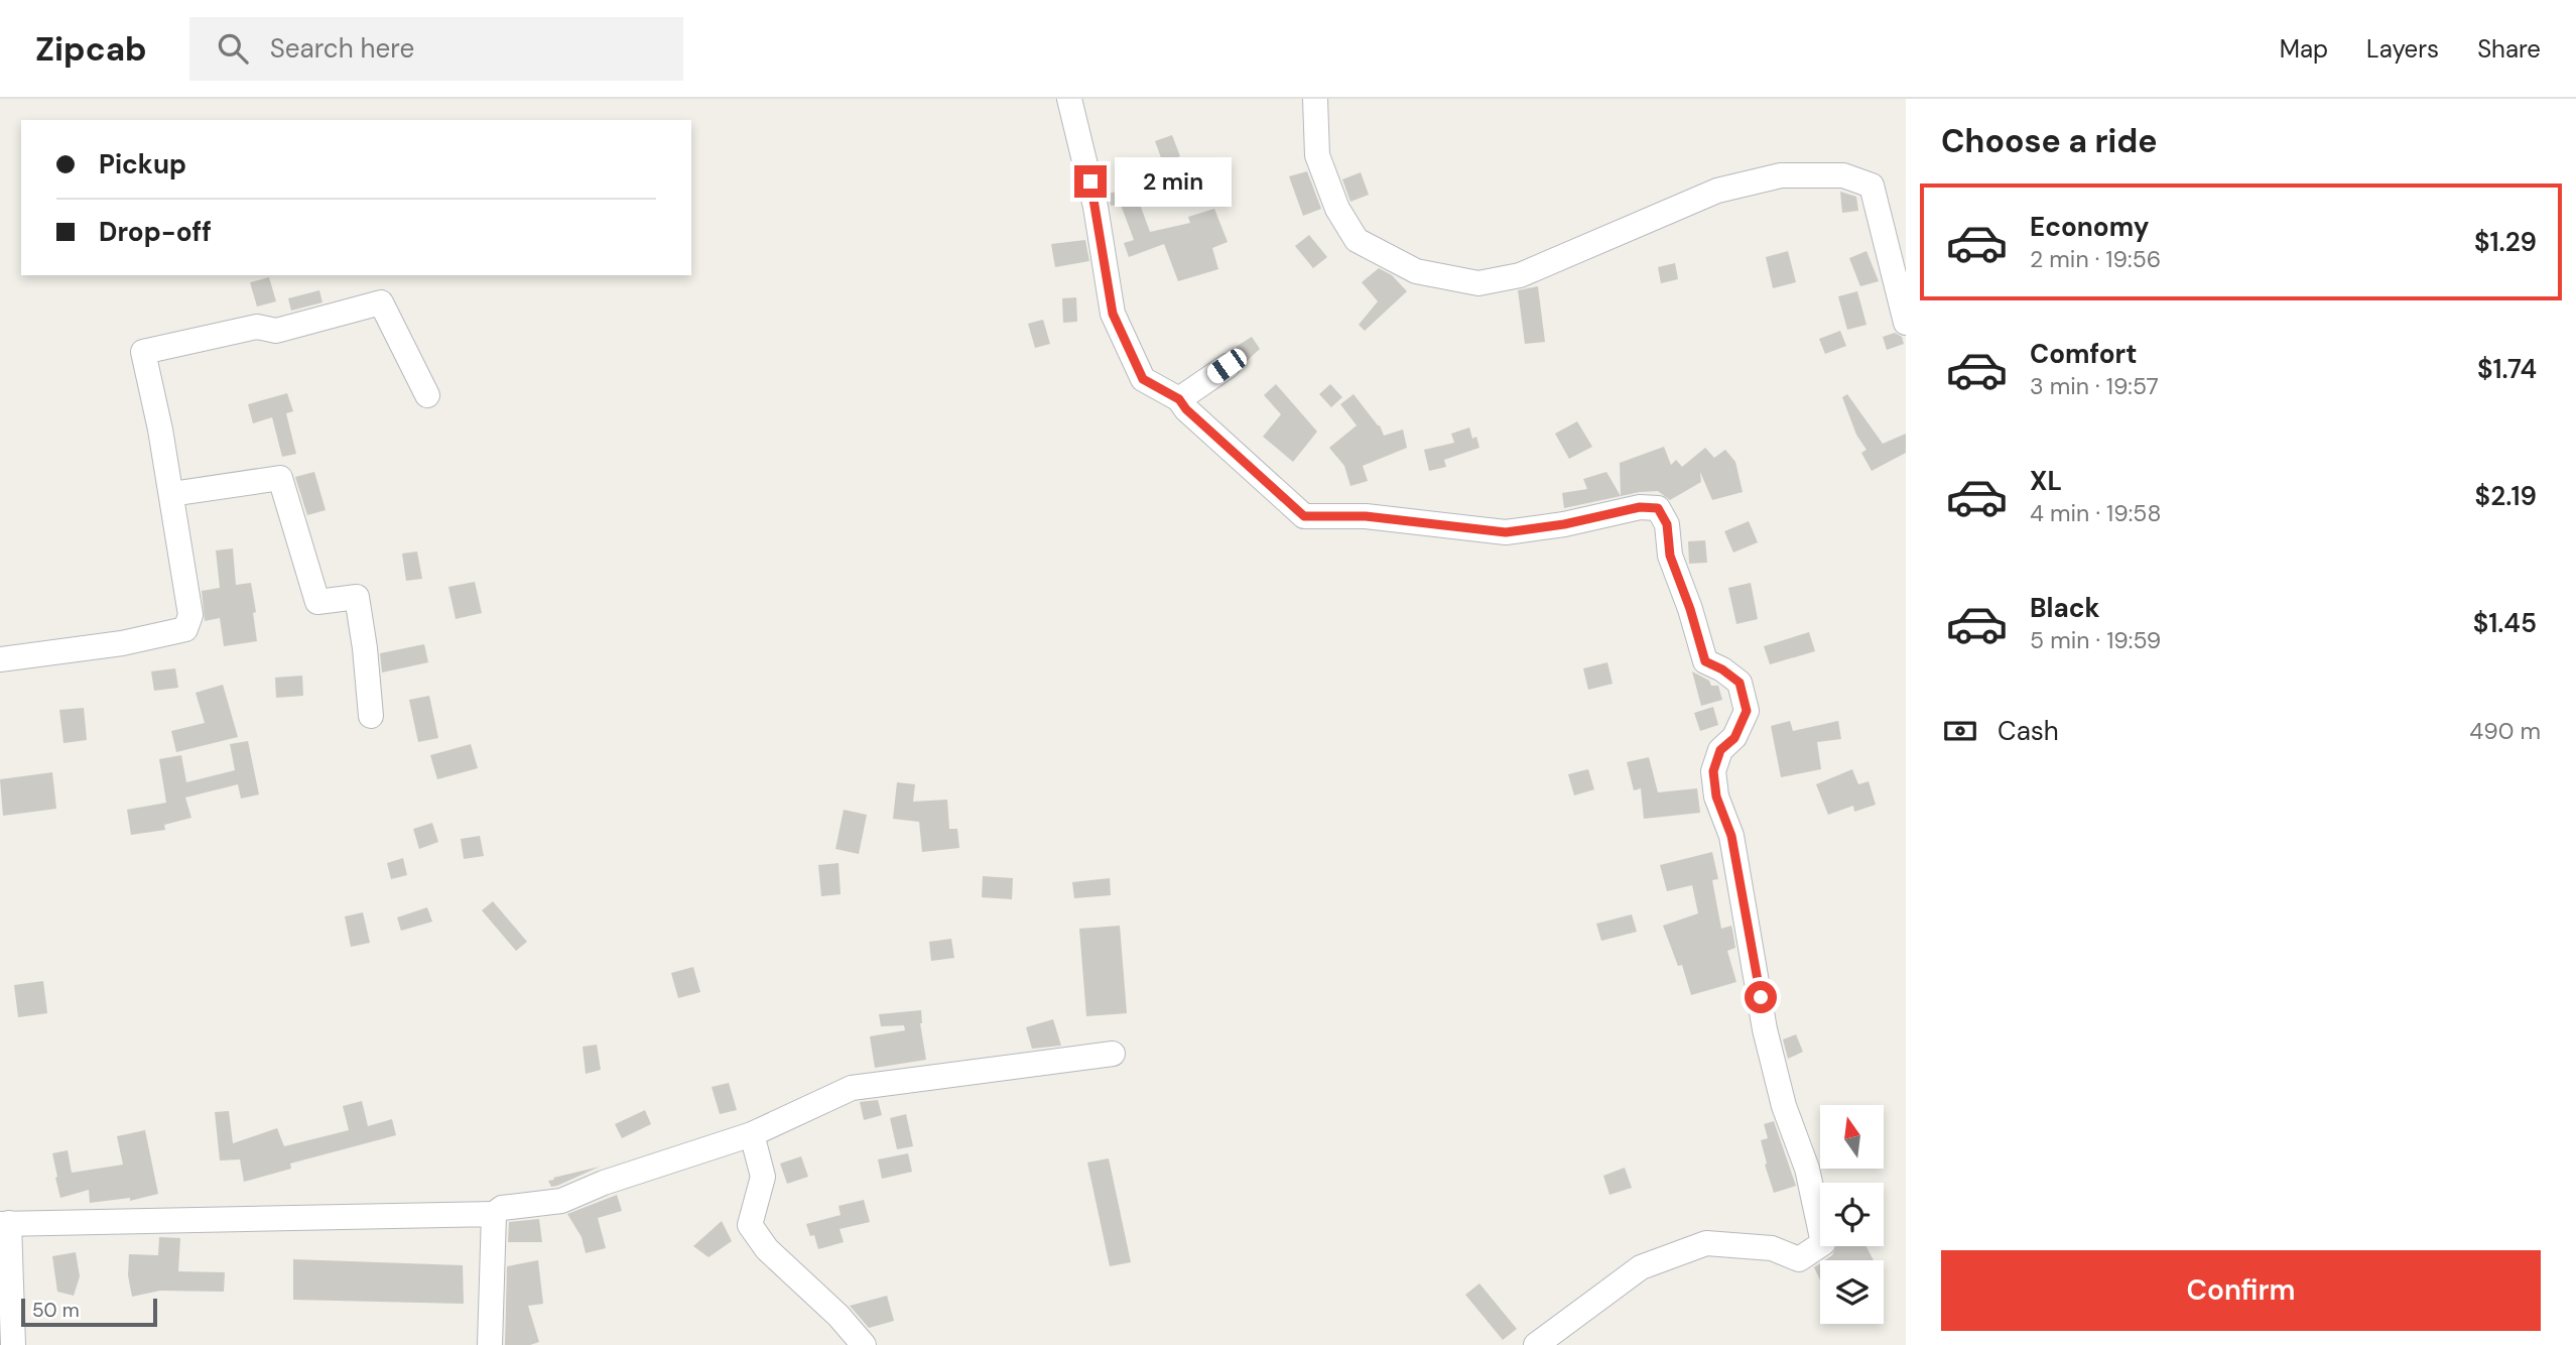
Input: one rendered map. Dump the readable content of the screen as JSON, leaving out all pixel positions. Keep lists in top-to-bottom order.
{
  "scale_bar": "50 m",
  "north": "top",
  "page": {
    "header": "Zipcab",
    "search": "Search here",
    "nav": ["Map", "Layers", "Share"],
    "heading": "Choose a ride",
    "banner": ["Pickup", "Drop-off"],
    "bubble": "2 min",
    "list": [
      {
        "name": "Economy",
        "note": "2 min · 19:56",
        "value": "$1.29"
      },
      {
        "name": "Comfort",
        "note": "3 min · 19:57",
        "value": "$1.74"
      },
      {
        "name": "XL",
        "note": "4 min · 19:58",
        "value": "$2.19"
      },
      {
        "name": "Black",
        "note": "5 min · 19:59",
        "value": "$1.45"
      }
    ],
    "pay": ["Cash", "490 m"],
    "buttons": "Confirm",
    "scale": "50 m"
  }
}
